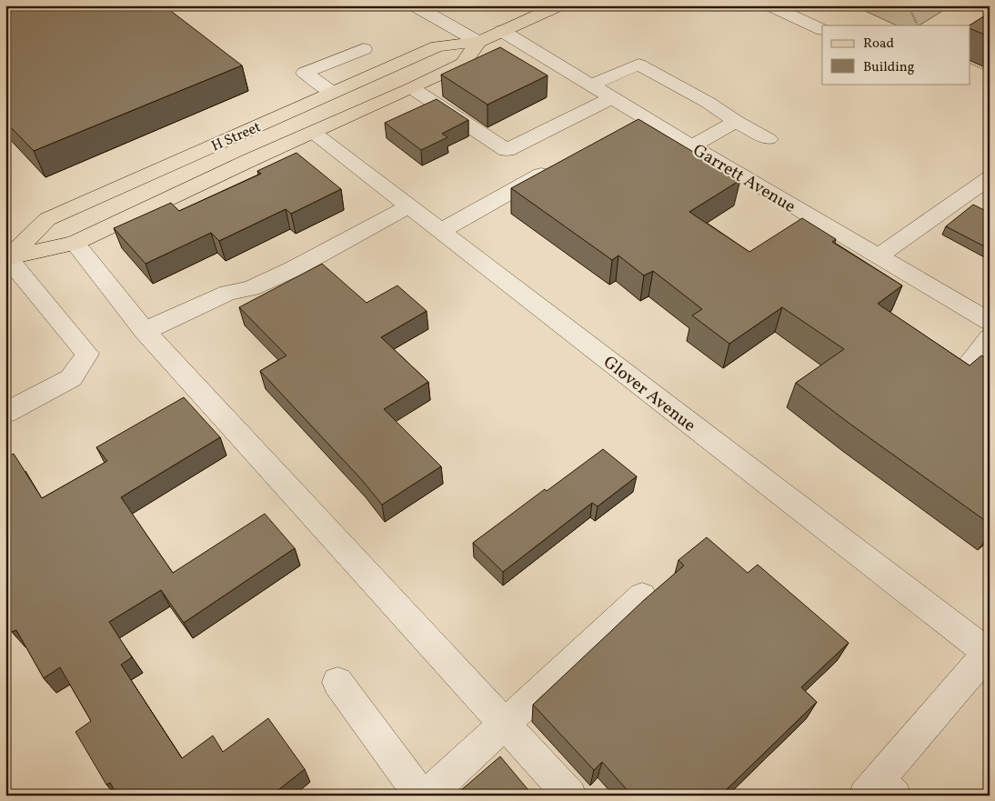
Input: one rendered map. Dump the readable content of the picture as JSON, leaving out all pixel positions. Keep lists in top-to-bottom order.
{
  "streets": {
    "main road": ["H Street"],
    "street": ["Garrett Avenue", "Glover Avenue"]
  },
  "crossings": [
    ["H Street", "Garrett Avenue"],
    ["H Street", "Glover Avenue"]
  ],
  "legend": ["Road", "Building"]
}
